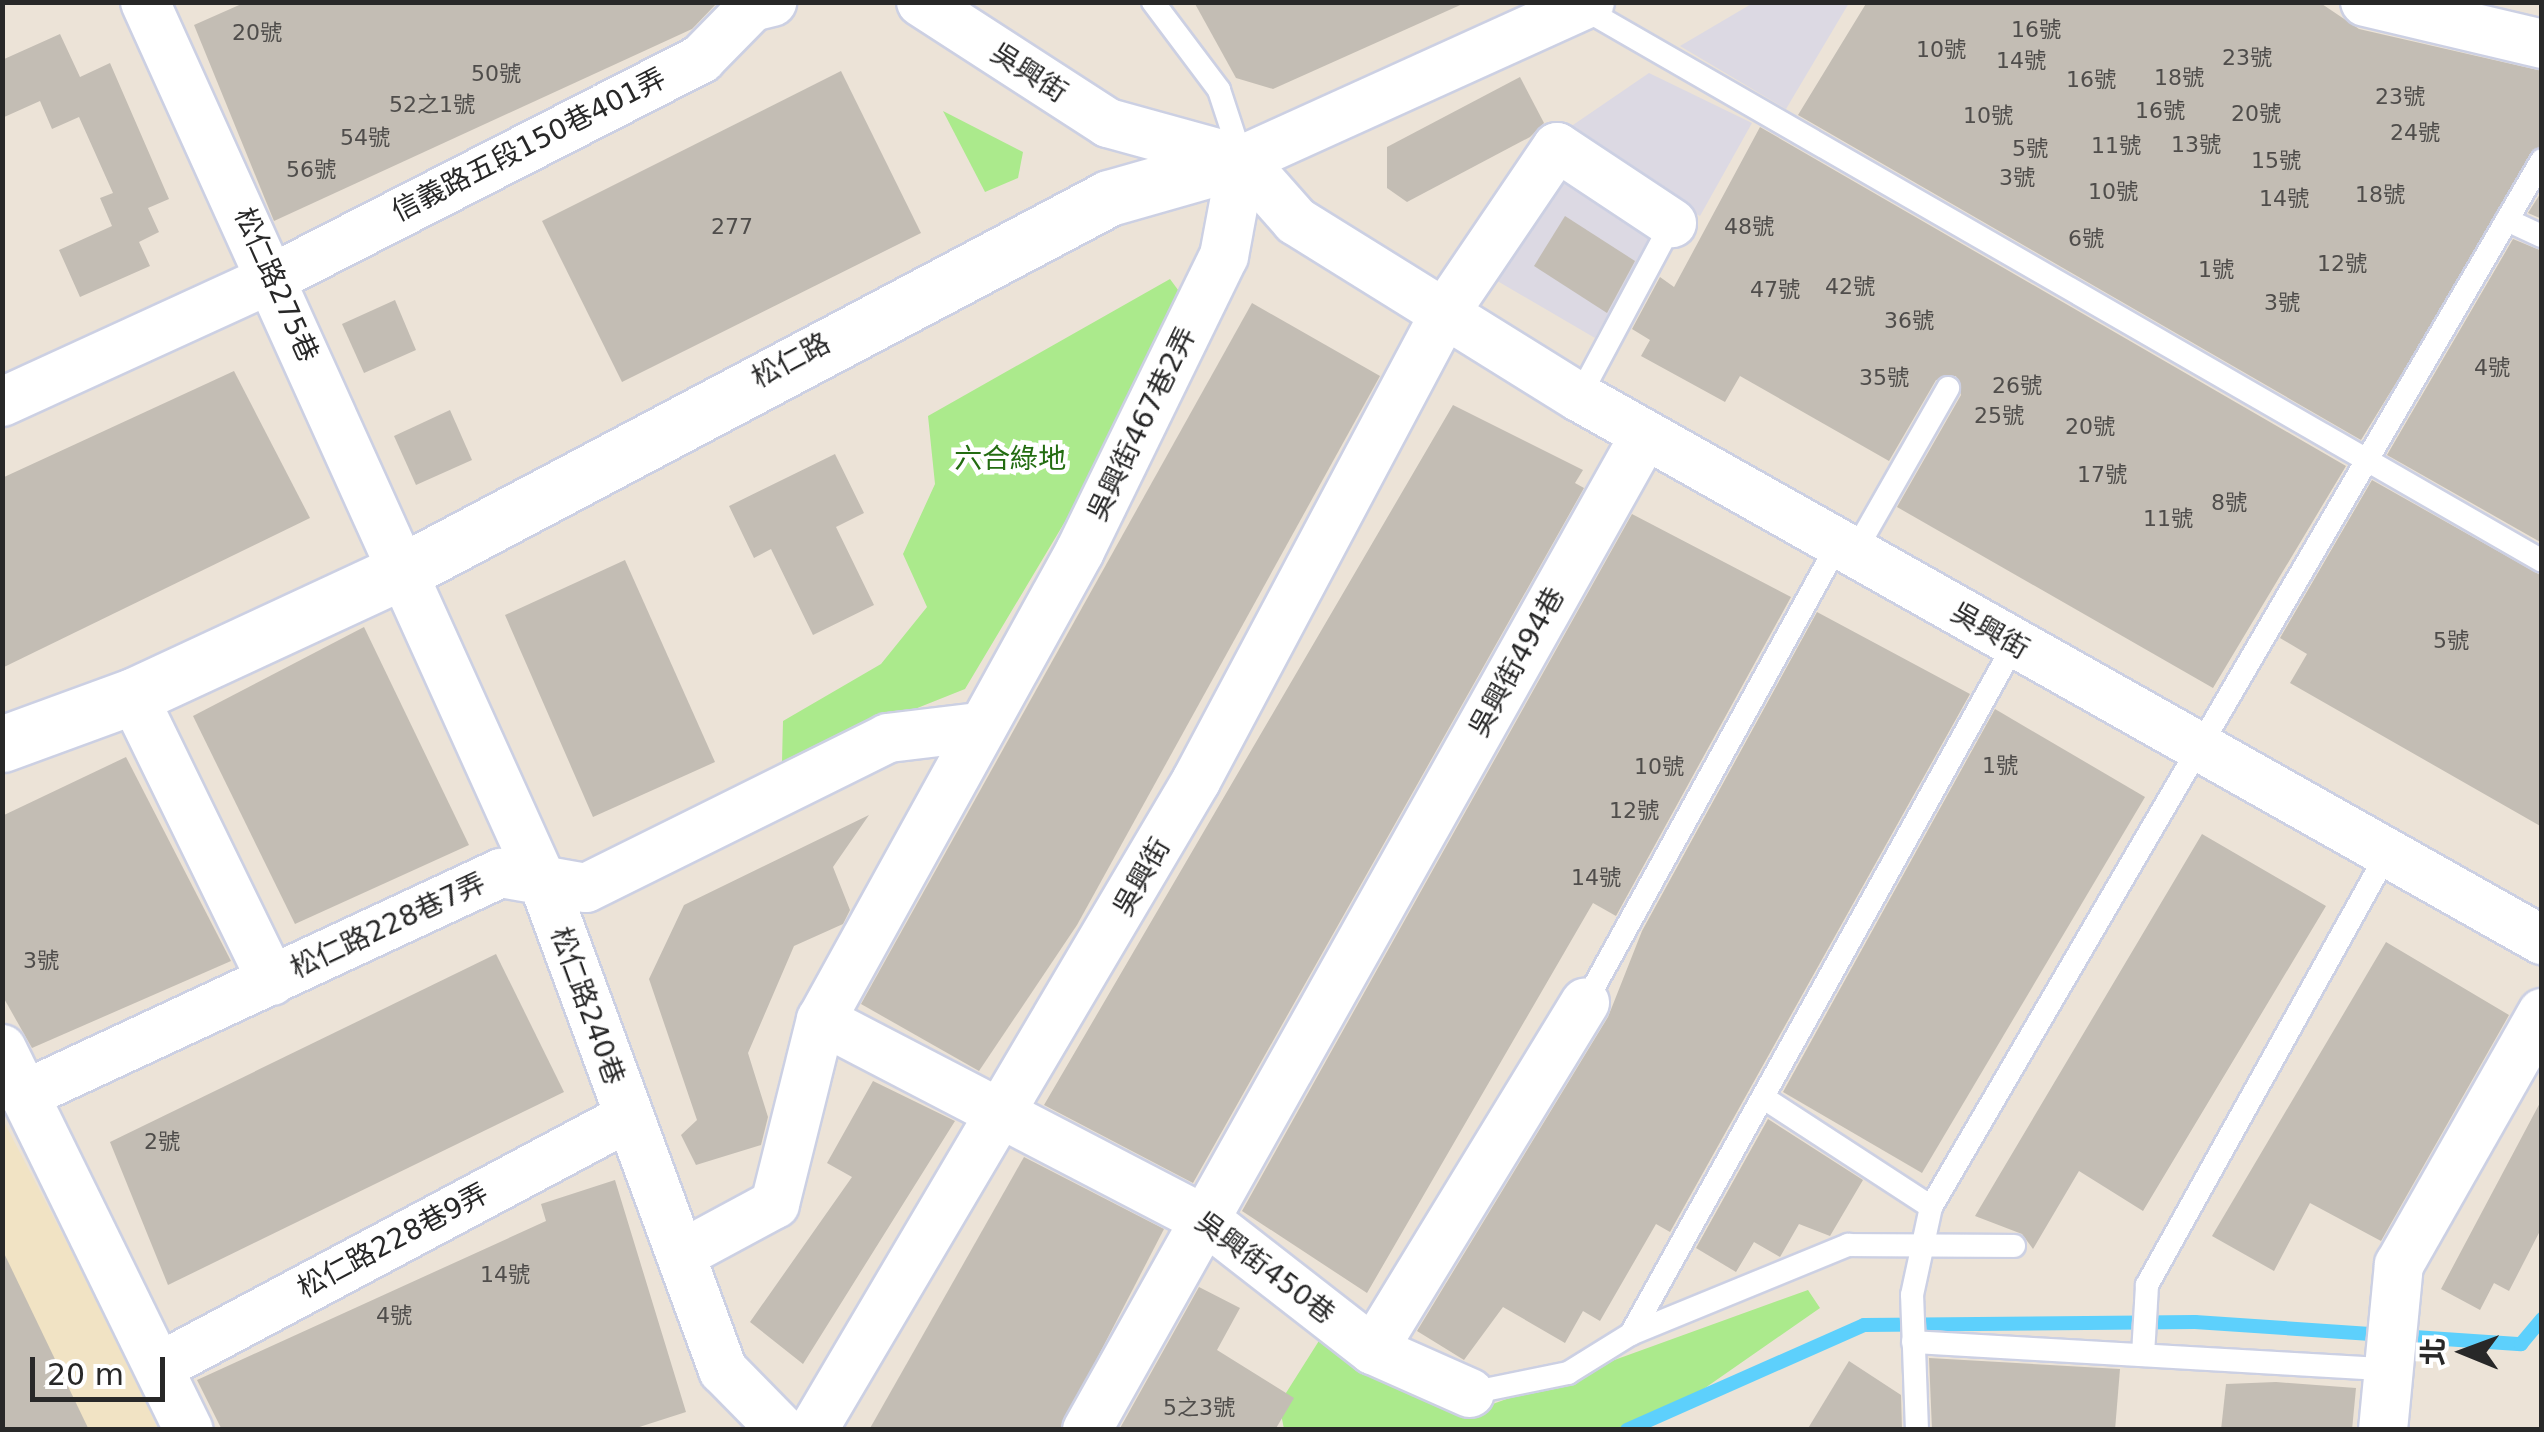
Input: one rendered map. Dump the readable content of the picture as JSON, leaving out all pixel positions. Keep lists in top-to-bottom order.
{
  "streets": {
    "street": [
      "吳興街",
      "信義路五段150巷401弄",
      "松仁路275巷",
      "松仁路",
      "吳興街467巷2弄",
      "吳興街494巷",
      "松仁路228巷7弄",
      "松仁路240巷",
      "松仁路228巷9弄",
      "吳興街450巷"
    ]
  },
  "crossings": [
    ["吳興街", "松仁路"],
    ["吳興街", "吳興街467巷2弄"],
    ["吳興街", "吳興街494巷"],
    ["吳興街", "吳興街450巷"],
    ["信義路五段150巷401弄", "松仁路275巷"],
    ["松仁路275巷", "松仁路"],
    ["松仁路275巷", "松仁路240巷"],
    ["松仁路", "吳興街467巷2弄"],
    ["松仁路", "松仁路240巷"],
    ["吳興街467巷2弄", "松仁路228巷7弄"],
    ["吳興街467巷2弄", "松仁路240巷"],
    ["吳興街467巷2弄", "吳興街450巷"],
    ["吳興街494巷", "吳興街450巷"],
    ["松仁路228巷7弄", "松仁路240巷"],
    ["松仁路240巷", "松仁路228巷9弄"]
  ],
  "parks": ["六合綠地"],
  "house_numbers": [
    "16號",
    "20號",
    "10號",
    "23號",
    "14號",
    "50號",
    "18號",
    "16號",
    "23號",
    "52之1號",
    "16號",
    "20號",
    "10號",
    "24號",
    "54號",
    "13號",
    "11號",
    "5號",
    "15號",
    "56號",
    "3號",
    "10號",
    "18號",
    "14號",
    "277",
    "48號",
    "6號",
    "12號",
    "1號",
    "42號",
    "47號",
    "3號",
    "36號",
    "4號",
    "35號",
    "26號",
    "25號",
    "20號",
    "17號",
    "8號",
    "11號",
    "5號",
    "1號",
    "10號",
    "12號",
    "14號",
    "3號",
    "2號",
    "14號",
    "4號",
    "5之3號"
  ],
  "scale_bar": "20 m",
  "north": "left"
}
